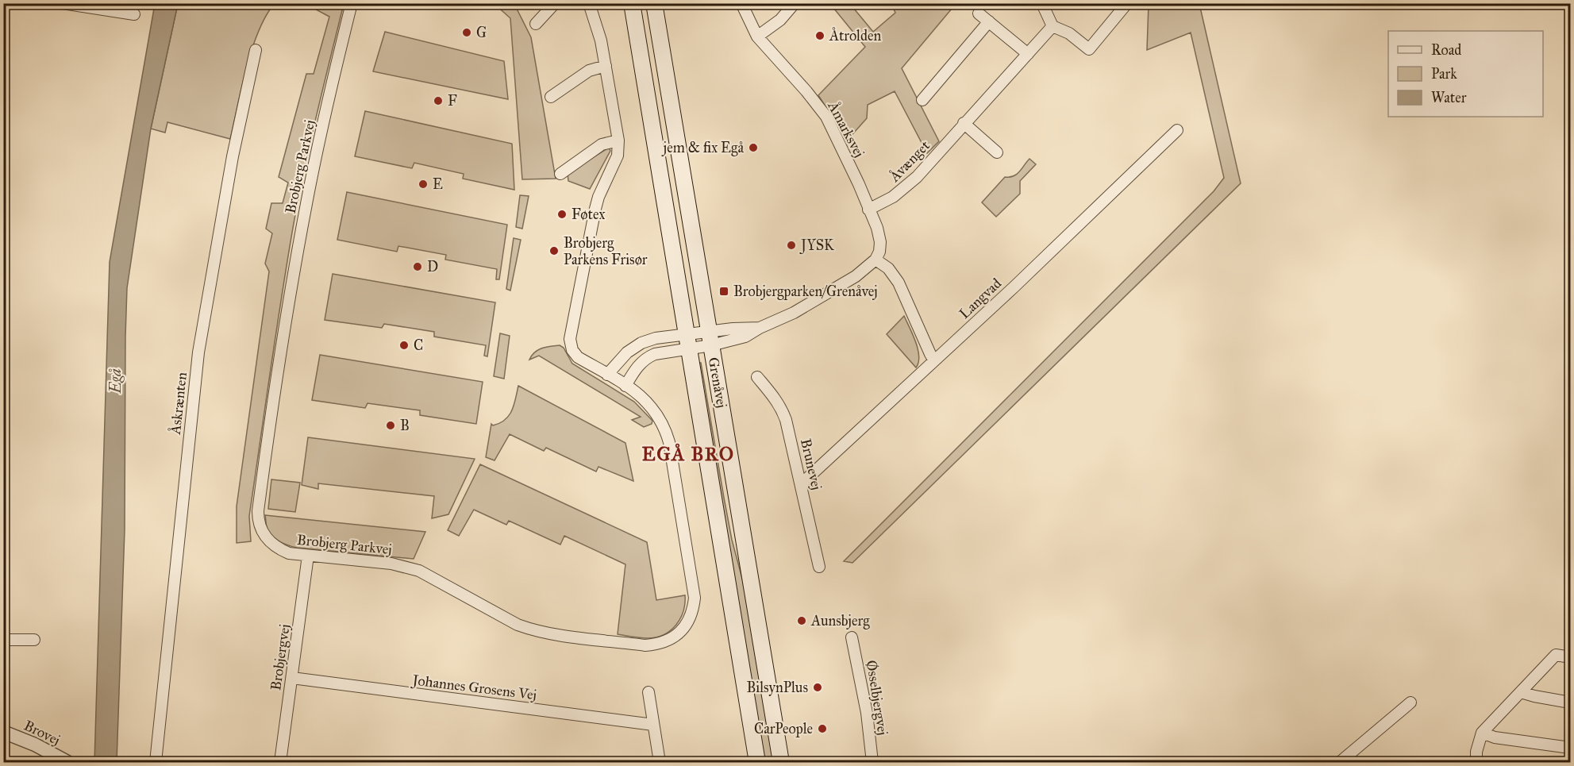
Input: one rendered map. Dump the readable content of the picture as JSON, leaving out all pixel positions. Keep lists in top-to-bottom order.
{
  "streets": {
    "main road": ["Grenåvej"],
    "street": [
      "Åmarksvej",
      "Åvænget",
      "Brobjerg Parkvej",
      "Langvad",
      "Åskrænten",
      "Brunevej",
      "Brobjergvej",
      "Johannes Grosens Vej",
      "Øsselbjergvej",
      "Brovej"
    ]
  },
  "crossings": [
    ["Åmarksvej", "Åvænget"],
    ["Brobjerg Parkvej", "Brobjergvej"],
    ["Langvad", "Brunevej"],
    ["Brobjergvej", "Johannes Grosens Vej"]
  ],
  "districts": ["EGÅ BRO"],
  "water": ["Egå"],
  "places": {
    "other": [
      "G",
      "Åtrolden",
      "F",
      "jem & fix Egå",
      "E",
      "Føtex",
      "JYSK",
      "Brobjerg Parkens Frisør",
      "D",
      "C",
      "B",
      "Aunsbjerg",
      "BilsynPlus",
      "CarPeople"
    ],
    "transit": ["Brobjergparken/Grenåvej"]
  },
  "legend": ["Road", "Park", "Water"]
}
